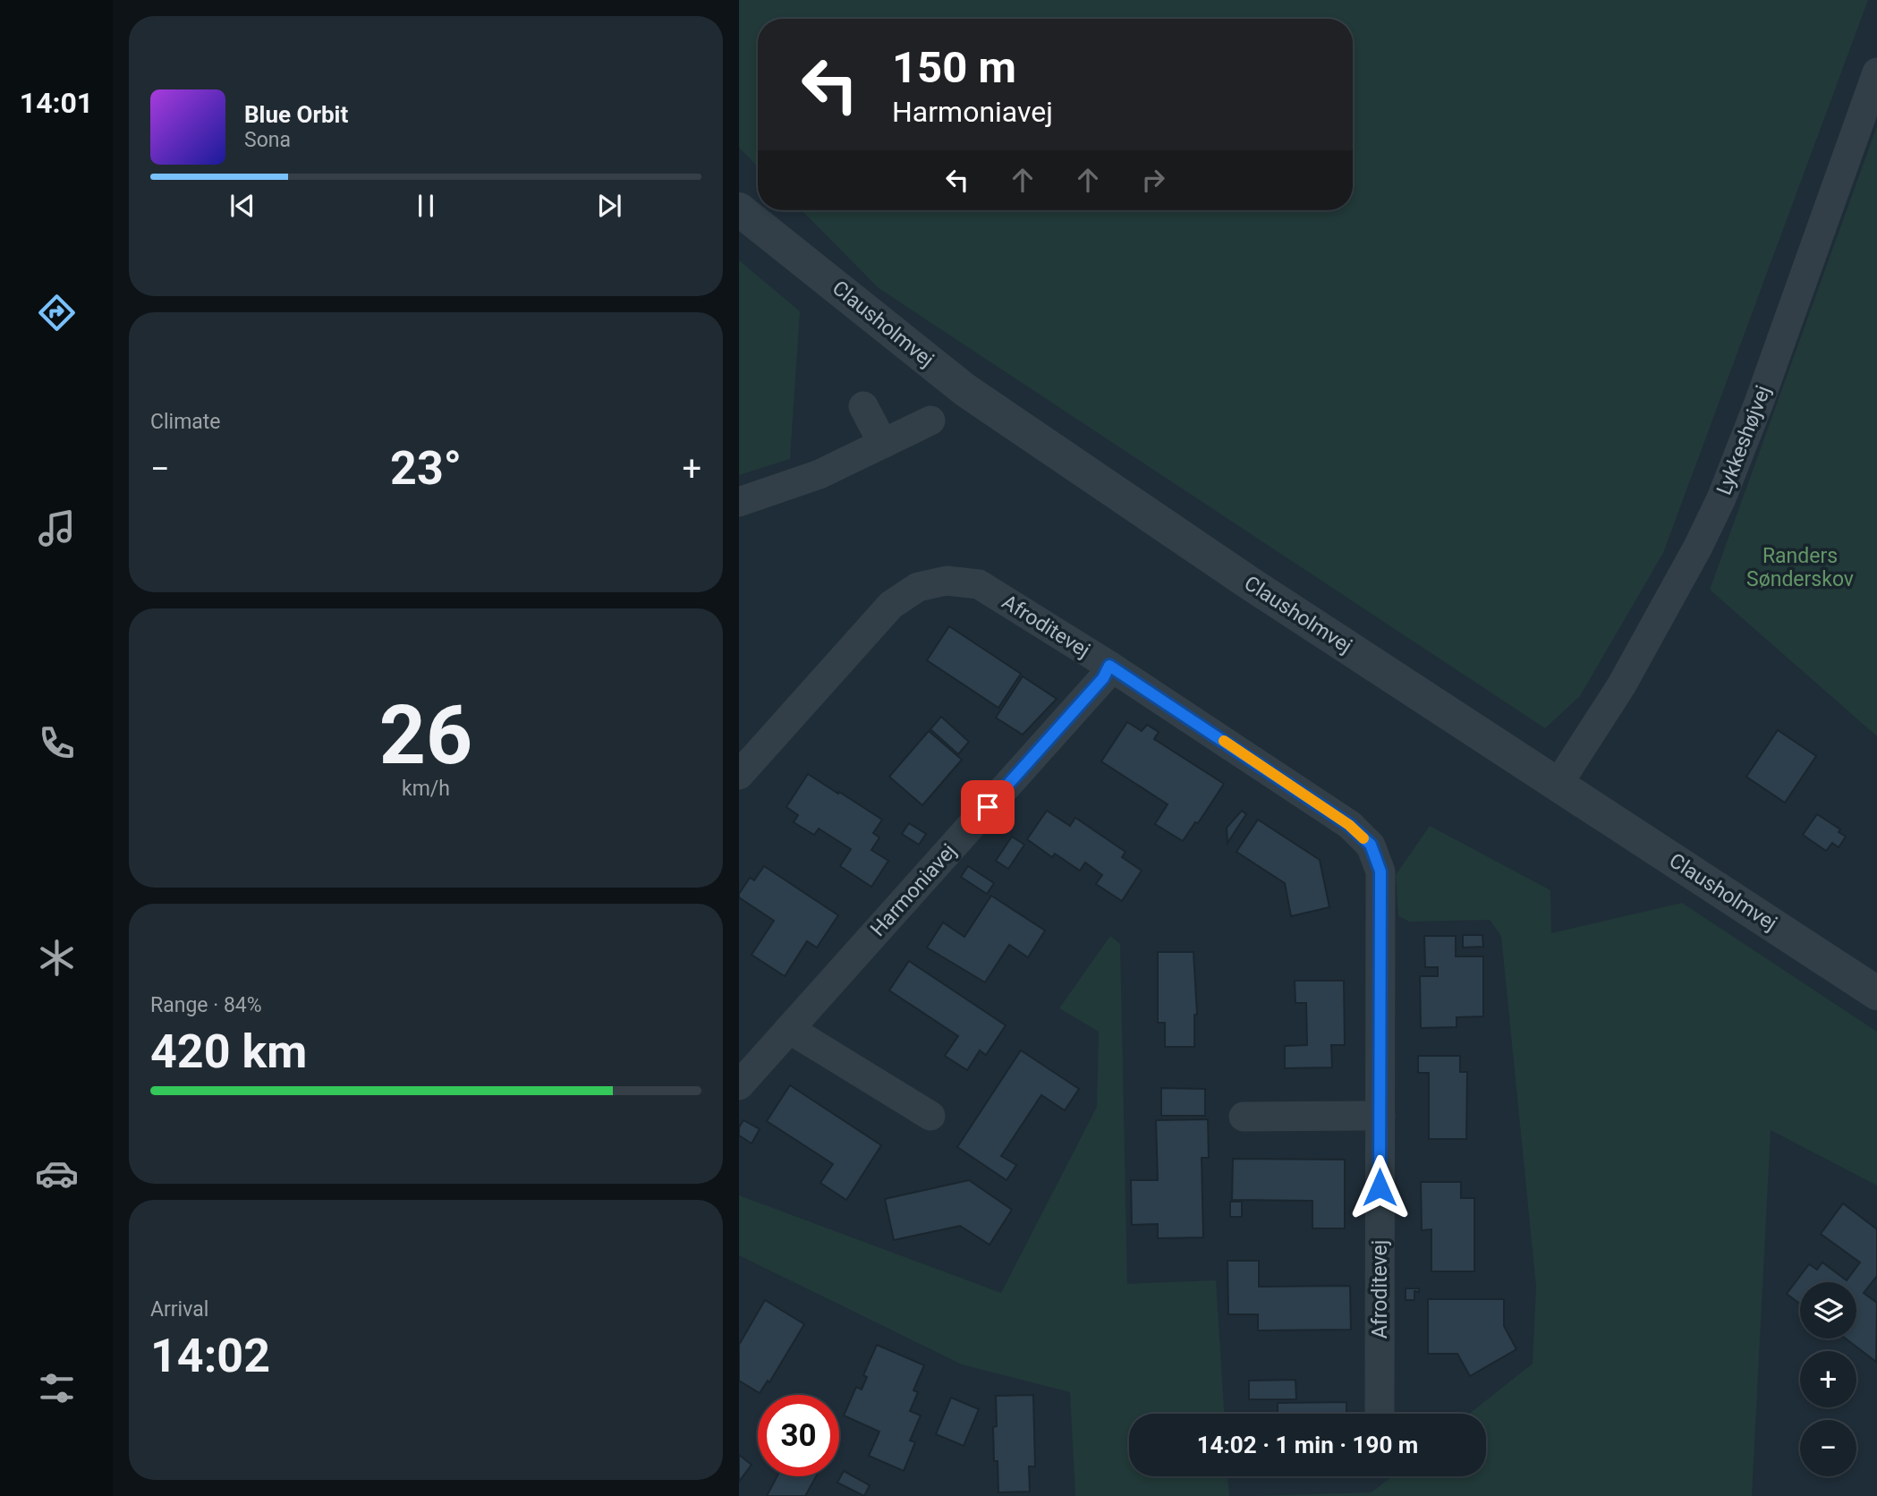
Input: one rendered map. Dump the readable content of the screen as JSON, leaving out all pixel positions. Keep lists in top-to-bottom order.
{
  "streets": {
    "street": [
      "Clausholmvej",
      "Lykkeshøjvej",
      "Afroditevej",
      "Harmoniavej"
    ]
  },
  "crossings": [
    ["Clausholmvej", "Lykkeshøjvej"],
    ["Afroditevej", "Harmoniavej"]
  ],
  "parks": ["Randers Sønderskov"],
  "page": {
    "tabs": "14:01",
    "turn": ["150 m", "Harmoniavej"],
    "song": ["Blue Orbit", "Sona"],
    "tile": [
      "Climate",
      ["26", "km/h"],
      ["Range · 84%", "420 km"],
      ["Arrival", "14:02"]
    ],
    "heat": ["−", "23°", "+"],
    "map_buttons": ["+", "−"],
    "limit": "30",
    "trip": "14:02 · 1 min · 190 m"
  }
}
